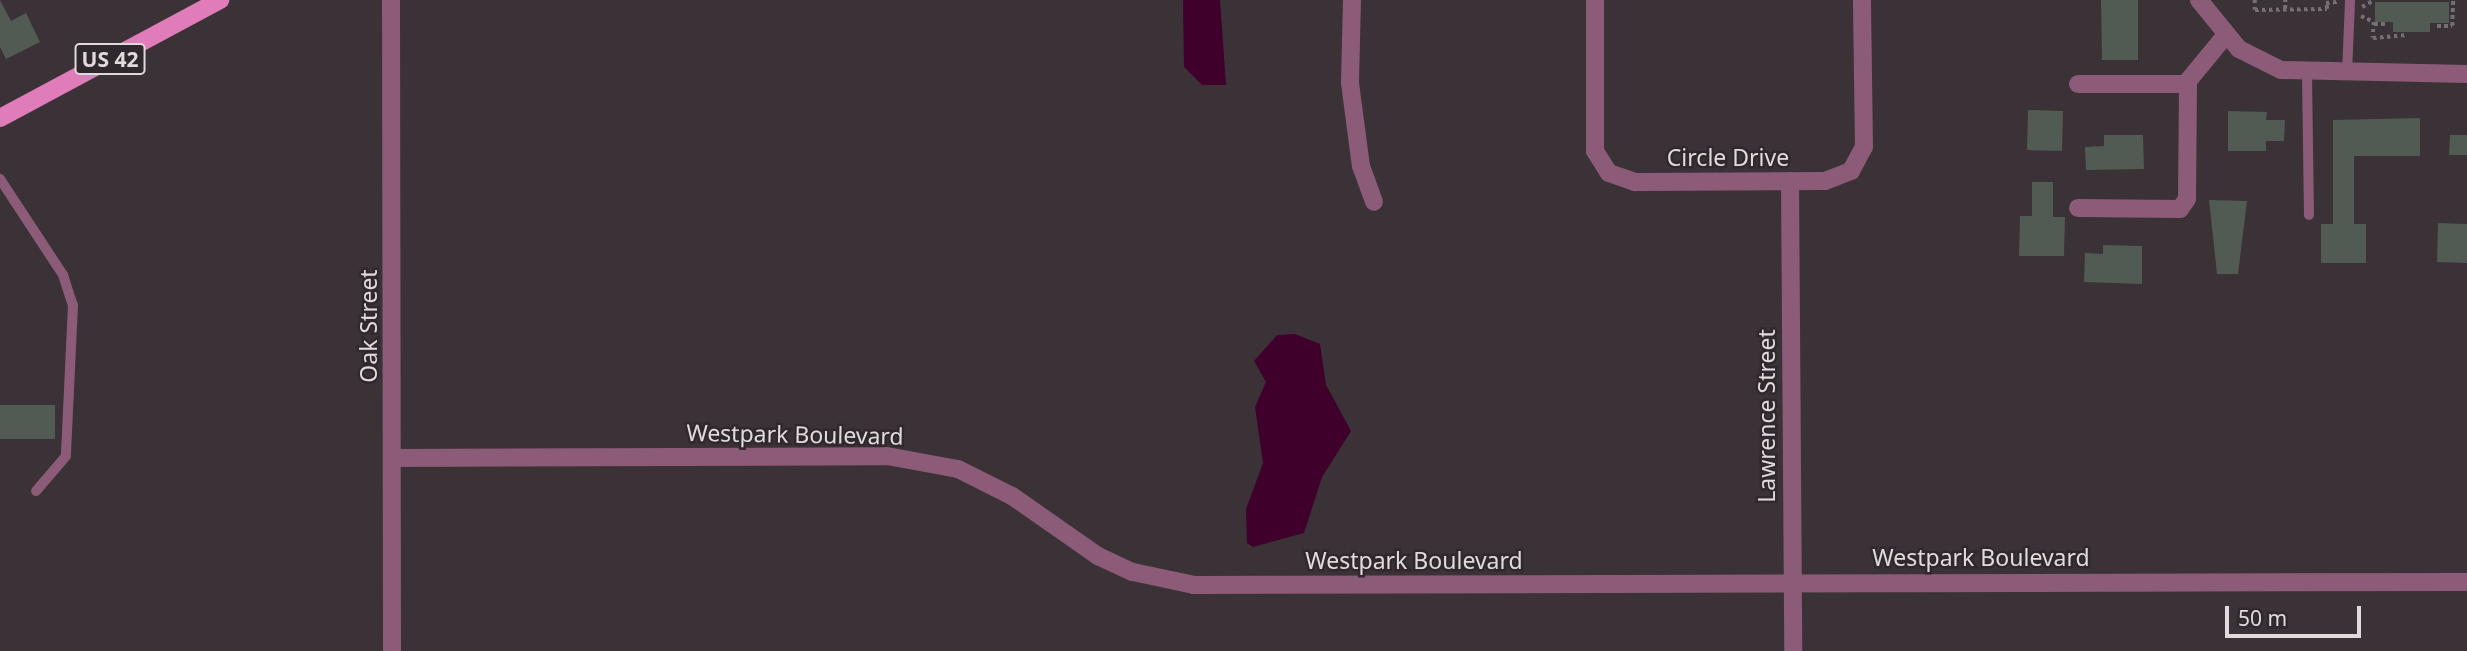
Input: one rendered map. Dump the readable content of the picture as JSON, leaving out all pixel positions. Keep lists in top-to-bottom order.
{
  "streets": {
    "main road": ["US 42"],
    "street": [
      "Circle Drive",
      "Oak Street",
      "Lawrence Street",
      "Westpark Boulevard"
    ]
  },
  "crossings": [
    ["Circle Drive", "Lawrence Street"],
    ["Oak Street", "Westpark Boulevard"],
    ["Lawrence Street", "Westpark Boulevard"]
  ],
  "scale_bar": "50 m"
}
